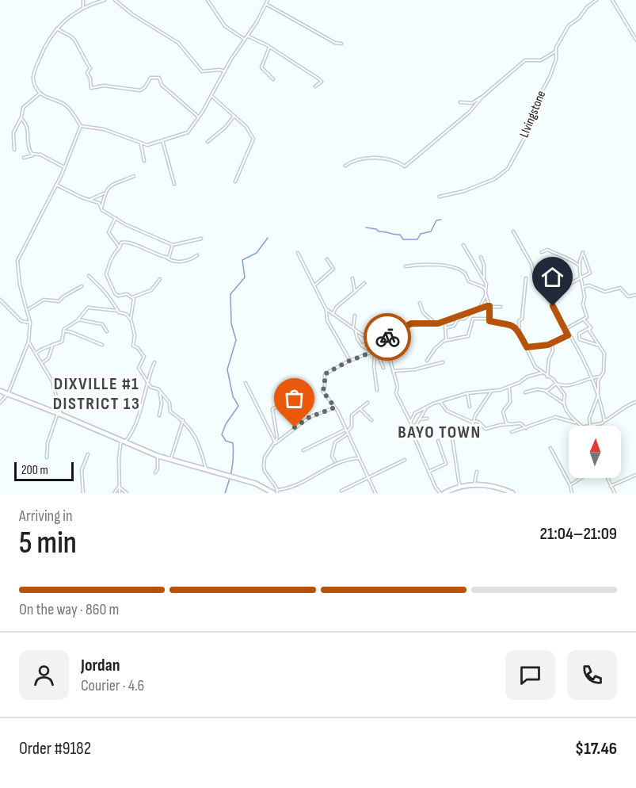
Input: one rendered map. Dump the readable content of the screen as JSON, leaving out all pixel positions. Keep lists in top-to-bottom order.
{
  "streets": {
    "street": ["LIvingstone"]
  },
  "districts": ["DIXVILLE #1 DISTRICT 13", "BAYO TOWN"],
  "scale_bar": "200 m",
  "north": "top",
  "page": {
    "scale": "200 m",
    "heading": ["5 min", "Arriving in", "21:04–21:09"],
    "panel": [
      "Jordan",
      "Courier · 4.6",
      "Order #9182",
      "$17.46"
    ],
    "bar": "On the way · 860 m"
  }
}
